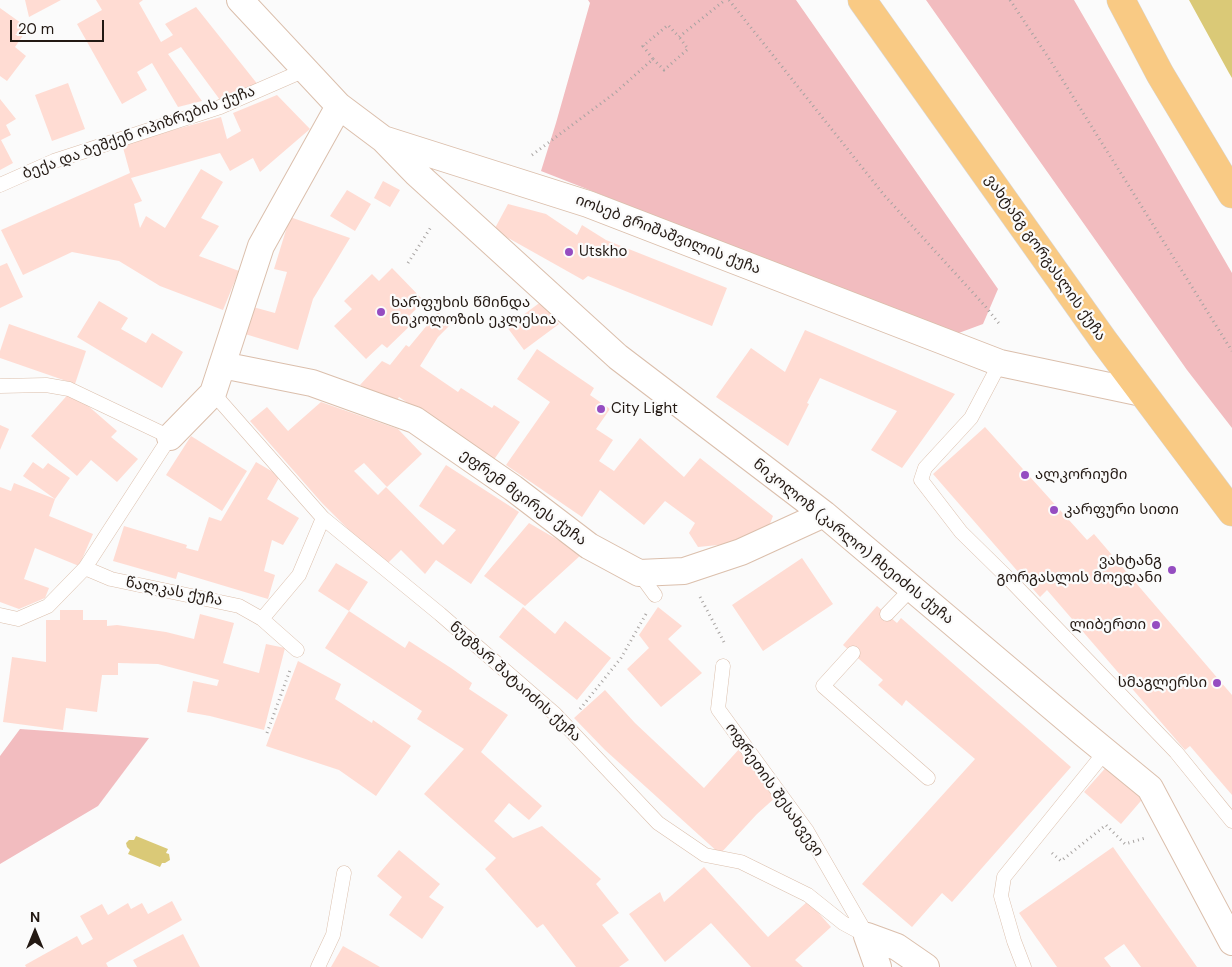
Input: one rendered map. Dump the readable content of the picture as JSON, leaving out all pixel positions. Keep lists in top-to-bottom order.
{
  "streets": {
    "highway": ["ვახტანგ გორგასლის ქუჩა"],
    "street": [
      "იოსებ გრიშაშვილის ქუჩა",
      "ეფრემ მცირეს ქუჩა",
      "ნიკოლოზ (კარლო) ჩხეიძის ქუჩა",
      "ნუგზარ შატაიძის ქუჩა"
    ],
    "lane": ["ბექა და ბეშქენ ოპიზრების ქუჩა", "წალკას ქუჩა", "ოფრეთის შესახვევი"]
  },
  "crossings": [
    ["ბექა და ბეშქენ ოპიზრების ქუჩა", "იოსებ გრიშაშვილის ქუჩა"],
    ["იოსებ გრიშაშვილის ქუჩა", "ვახტანგ გორგასლის ქუჩა"],
    ["იოსებ გრიშაშვილის ქუჩა", "ნიკოლოზ (კარლო) ჩხეიძის ქუჩა"],
    ["ნუგზარ შატაიძის ქუჩა", "ოფრეთის შესახვევი"]
  ],
  "places": [
    "Utskho",
    "ხარფუხის წმინდა ნიკოლოზის ეკლესია",
    "City Light",
    "ალკორიუმი",
    "კარფური სითი",
    "ვახტანგ გორგასლის მოედანი",
    "ლიბერთი",
    "სმაგლერსი"
  ],
  "scale_bar": "20 m",
  "north": "top"
}
